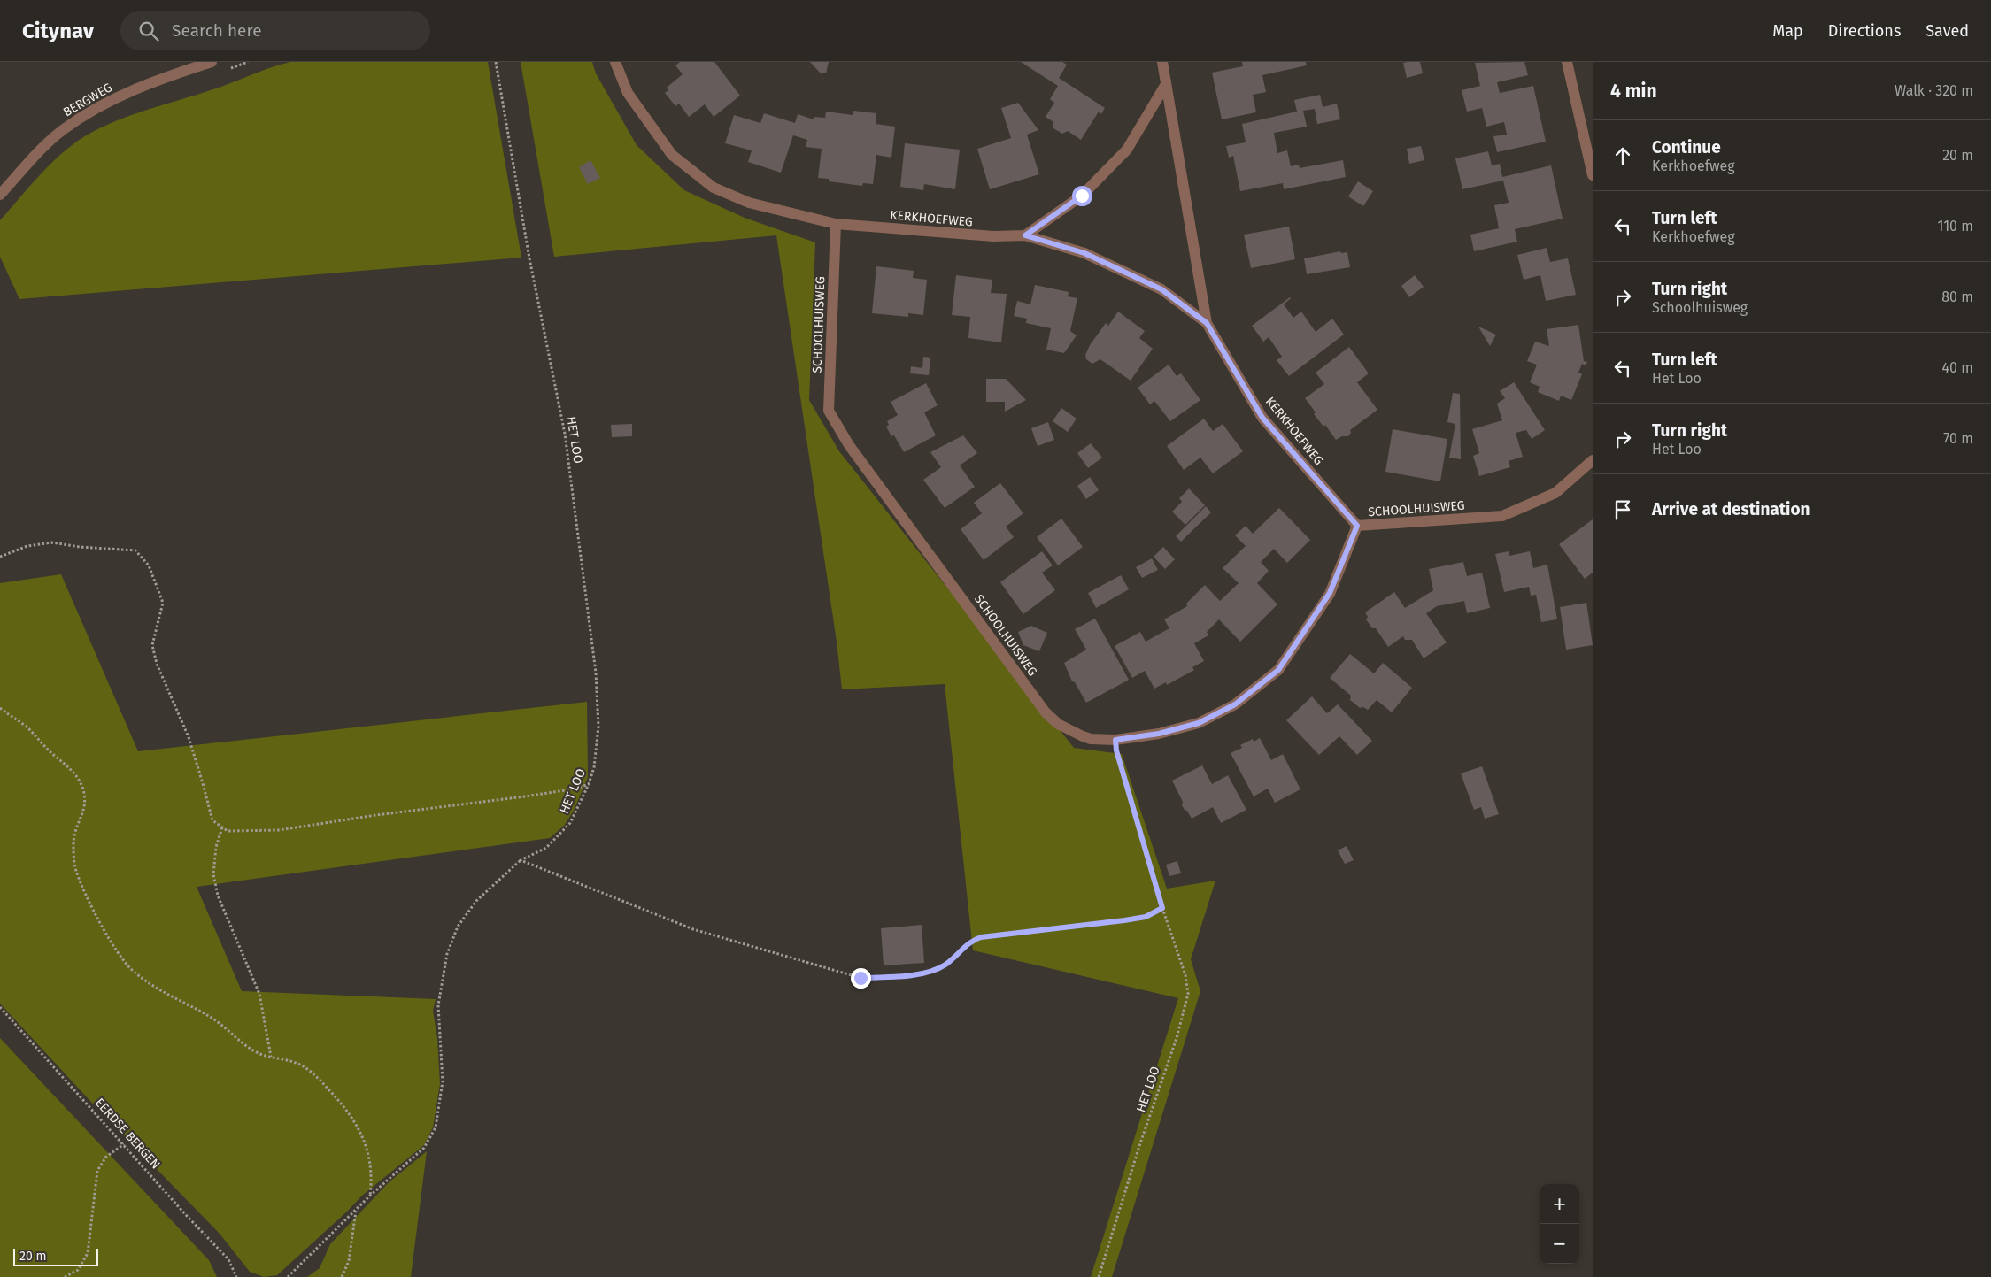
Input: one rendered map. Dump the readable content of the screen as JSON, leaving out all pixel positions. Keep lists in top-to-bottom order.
{
  "streets": {
    "street": ["BERGWEG", "KERKHOEFWEG", "SCHOOLHUISWEG"],
    "path": ["HET LOO", "EERDSE BERGEN"]
  },
  "crossings": [
    ["KERKHOEFWEG", "SCHOOLHUISWEG"],
    ["SCHOOLHUISWEG", "HET LOO"]
  ],
  "scale_bar": "20 m",
  "page": {
    "header": "Citynav",
    "search": "Search here",
    "nav": ["Map", "Directions", "Saved"],
    "heading": ["4 min", "Walk · 320 m"],
    "list": [
      ["Continue", "Kerkhoefweg", "20 m"],
      ["Turn left", "Kerkhoefweg", "110 m"],
      ["Turn right", "Schoolhuisweg", "80 m"],
      ["Turn left", "Het Loo", "40 m"],
      ["Turn right", "Het Loo", "70 m"],
      "Arrive at destination"
    ],
    "map_buttons": ["+", "−"],
    "scale": "20 m"
  }
}
